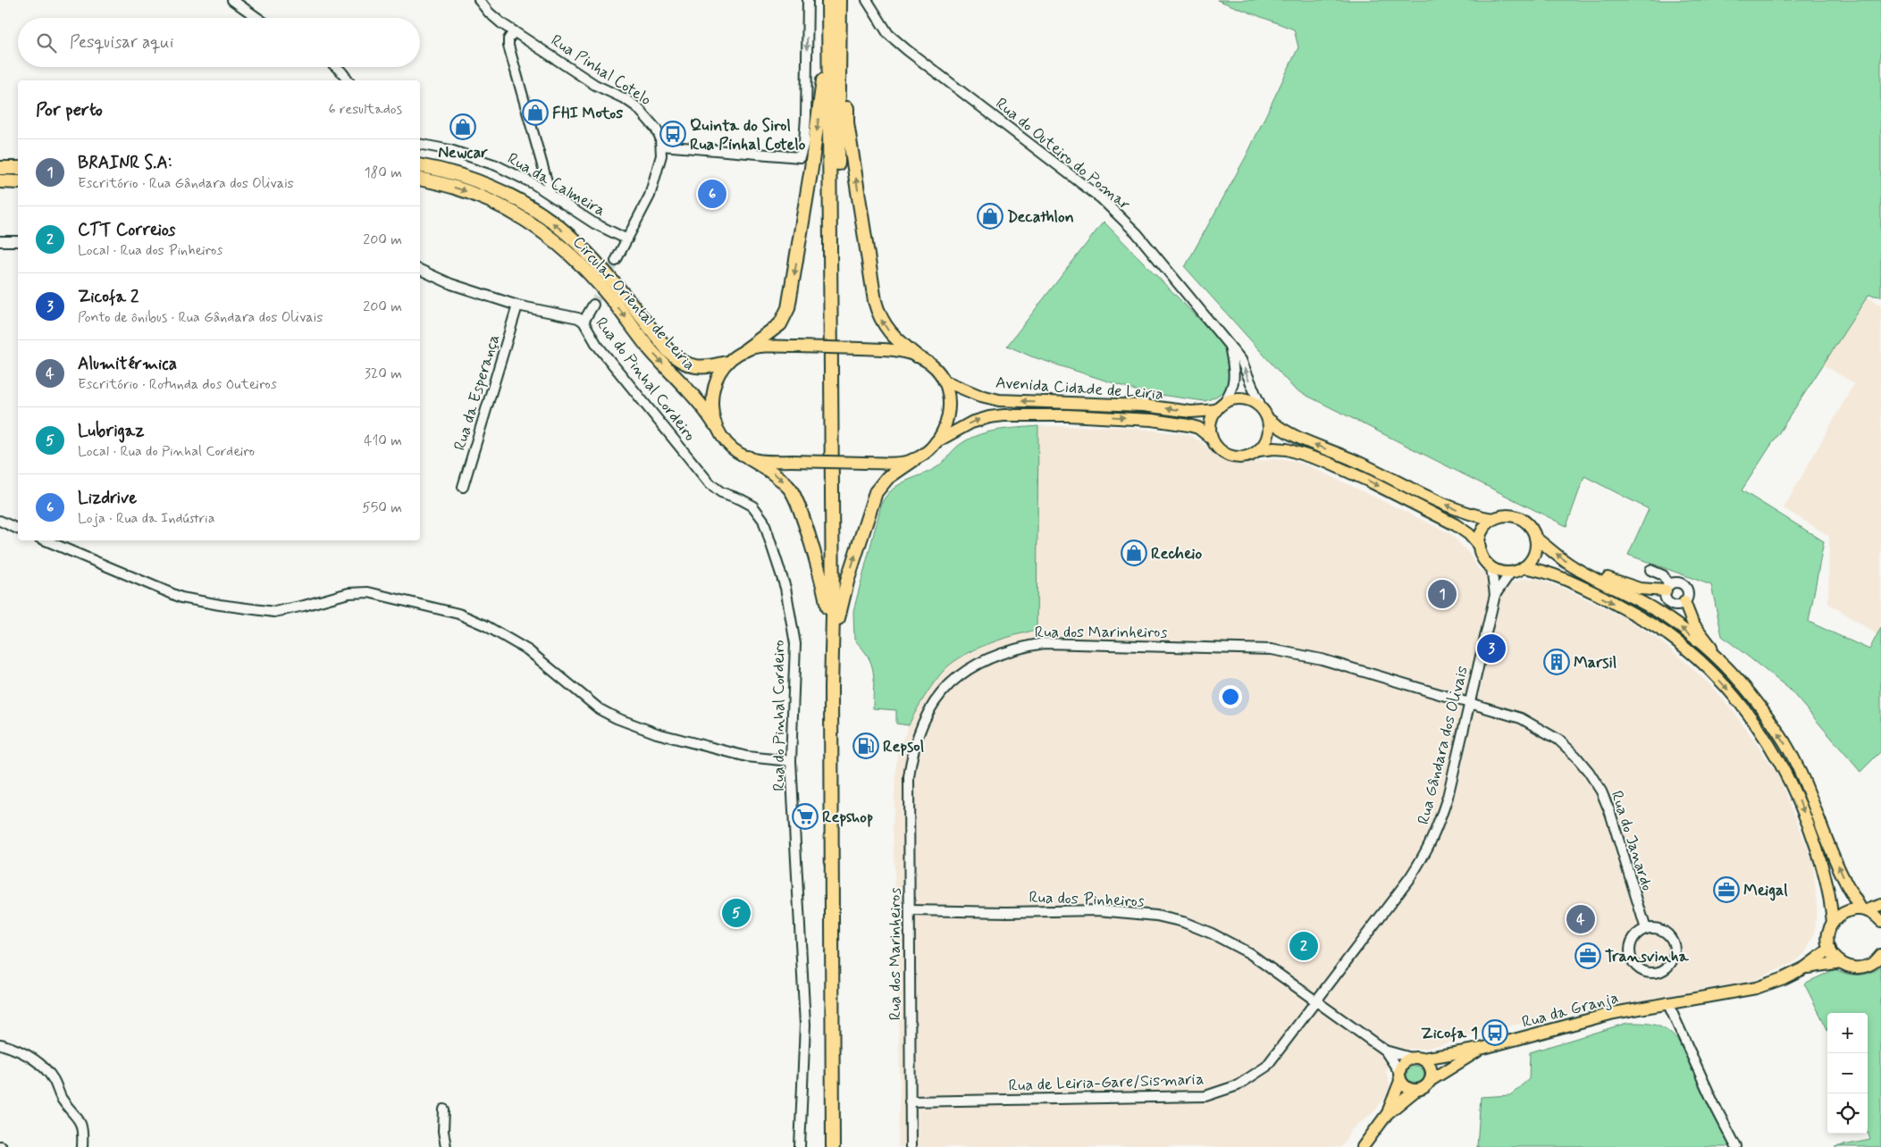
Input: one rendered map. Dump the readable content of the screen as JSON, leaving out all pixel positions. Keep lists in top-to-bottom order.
{
  "streets": {
    "highway": ["Circular Oriental de Leiria"],
    "main road": ["Avenida Cidade de Leiria", "Rua da Granja"],
    "street": [
      "Rua Pinhal Cotelo",
      "Rua do Outeiro do Pomar",
      "Rua da Calmeira",
      "Rua do Pinhal Cordeiro",
      "Rua da Esperança",
      "Rua dos Marinheiros",
      "Rua Gândara dos Olivais",
      "Rua do Janardo",
      "Rua dos Pinheiros",
      "Rua de Leiria-Gare/Sismaria"
    ]
  },
  "crossings": [
    ["Rua do Outeiro do Pomar", "Avenida Cidade de Leiria"],
    ["Rua do Pinhal Cordeiro", "Rua da Esperança"],
    ["Rua dos Marinheiros", "Rua Gândara dos Olivais"],
    ["Rua dos Marinheiros", "Rua do Janardo"],
    ["Rua dos Marinheiros", "Rua dos Pinheiros"],
    ["Rua dos Marinheiros", "Rua de Leiria-Gare/Sismaria"],
    ["Rua Gândara dos Olivais", "Rua do Janardo"],
    ["Rua Gândara dos Olivais", "Rua dos Pinheiros"],
    ["Rua Gândara dos Olivais", "Rua de Leiria-Gare/Sismaria"],
    ["Rua dos Pinheiros", "Rua da Granja"],
    ["Rua dos Pinheiros", "Rua de Leiria-Gare/Sismaria"]
  ],
  "places": {
    "shop": [
      "FHI Motos",
      "Newcar",
      "Decathlon",
      "Recheio"
    ],
    "bus stop": ["Quinta do Sirol Rua Pinhal Cotelo", "Zicofa 1"],
    "building": ["Marsil"],
    "fuel station": ["Repsol"],
    "supermarket": ["Repshop"],
    "office": ["Meigal", "Transvinha"]
  },
  "page": {
    "search": "Pesquisar aqui",
    "heading": ["Por perto", "6 resultados"],
    "list": [
      {
        "mark": "1",
        "name": "BRAINR S.A:",
        "note": "Escritório · Rua Gândara dos Olivais",
        "value": "180 m"
      },
      {
        "mark": "2",
        "name": "CTT Correios",
        "note": "Local · Rua dos Pinheiros",
        "value": "200 m"
      },
      {
        "mark": "3",
        "name": "Zicofa 2",
        "note": "Ponto de ônibus · Rua Gândara dos Olivais",
        "value": "200 m"
      },
      {
        "mark": "4",
        "name": "Alumitérmica",
        "note": "Escritório · Rotunda dos Outeiros",
        "value": "320 m"
      },
      {
        "mark": "5",
        "name": "Lubrigaz",
        "note": "Local · Rua do Pinhal Cordeiro",
        "value": "410 m"
      },
      {
        "mark": "6",
        "name": "Lizdrive",
        "note": "Loja · Rua da Indústria",
        "value": "550 m"
      }
    ],
    "pins": [
      "6",
      "1",
      "3",
      "5",
      "4",
      "2"
    ],
    "map_buttons": ["+", "−"]
  }
}
